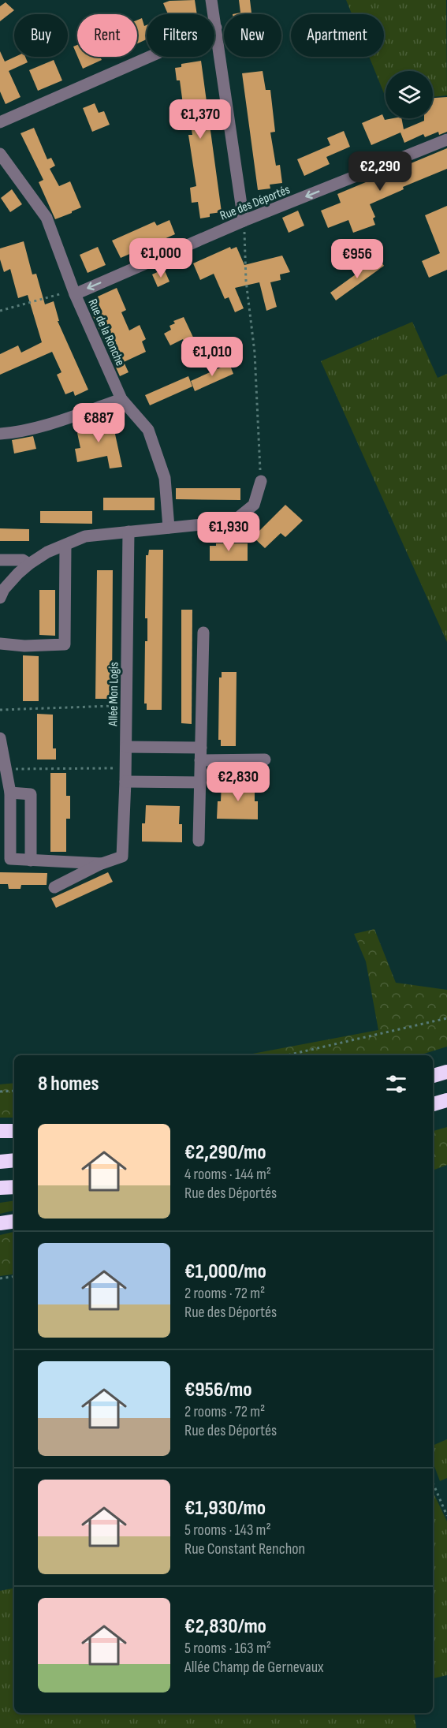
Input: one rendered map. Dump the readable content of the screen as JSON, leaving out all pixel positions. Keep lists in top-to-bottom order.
{
  "streets": {
    "street": ["Rue des Déportés", "Rue de la Ronche", "Allée Mon Logis"]
  },
  "crossings": [
    ["Rue des Déportés", "Rue de la Ronche"]
  ],
  "one_way": ["Rue des Déportés"],
  "page": {
    "chip": [
      "Buy",
      "Rent",
      "Filters",
      "New",
      "Apartment"
    ],
    "price": [
      "€1,370",
      "€2,290",
      "€1,000",
      "€956",
      "€1,010",
      "€887",
      "€1,930",
      "€2,830"
    ],
    "heading": "8 homes",
    "list": [
      {
        "name": "€2,290/mo",
        "note": "4 rooms · 144 m² · Rue des Déportés"
      },
      {
        "name": "€1,000/mo",
        "note": "2 rooms · 72 m² · Rue des Déportés"
      },
      {
        "name": "€956/mo",
        "note": "2 rooms · 72 m² · Rue des Déportés"
      },
      {
        "name": "€1,930/mo",
        "note": "5 rooms · 143 m² · Rue Constant Renchon"
      },
      {
        "name": "€2,830/mo",
        "note": "5 rooms · 163 m² · Allée Champ de Gernevaux"
      }
    ]
  }
}
